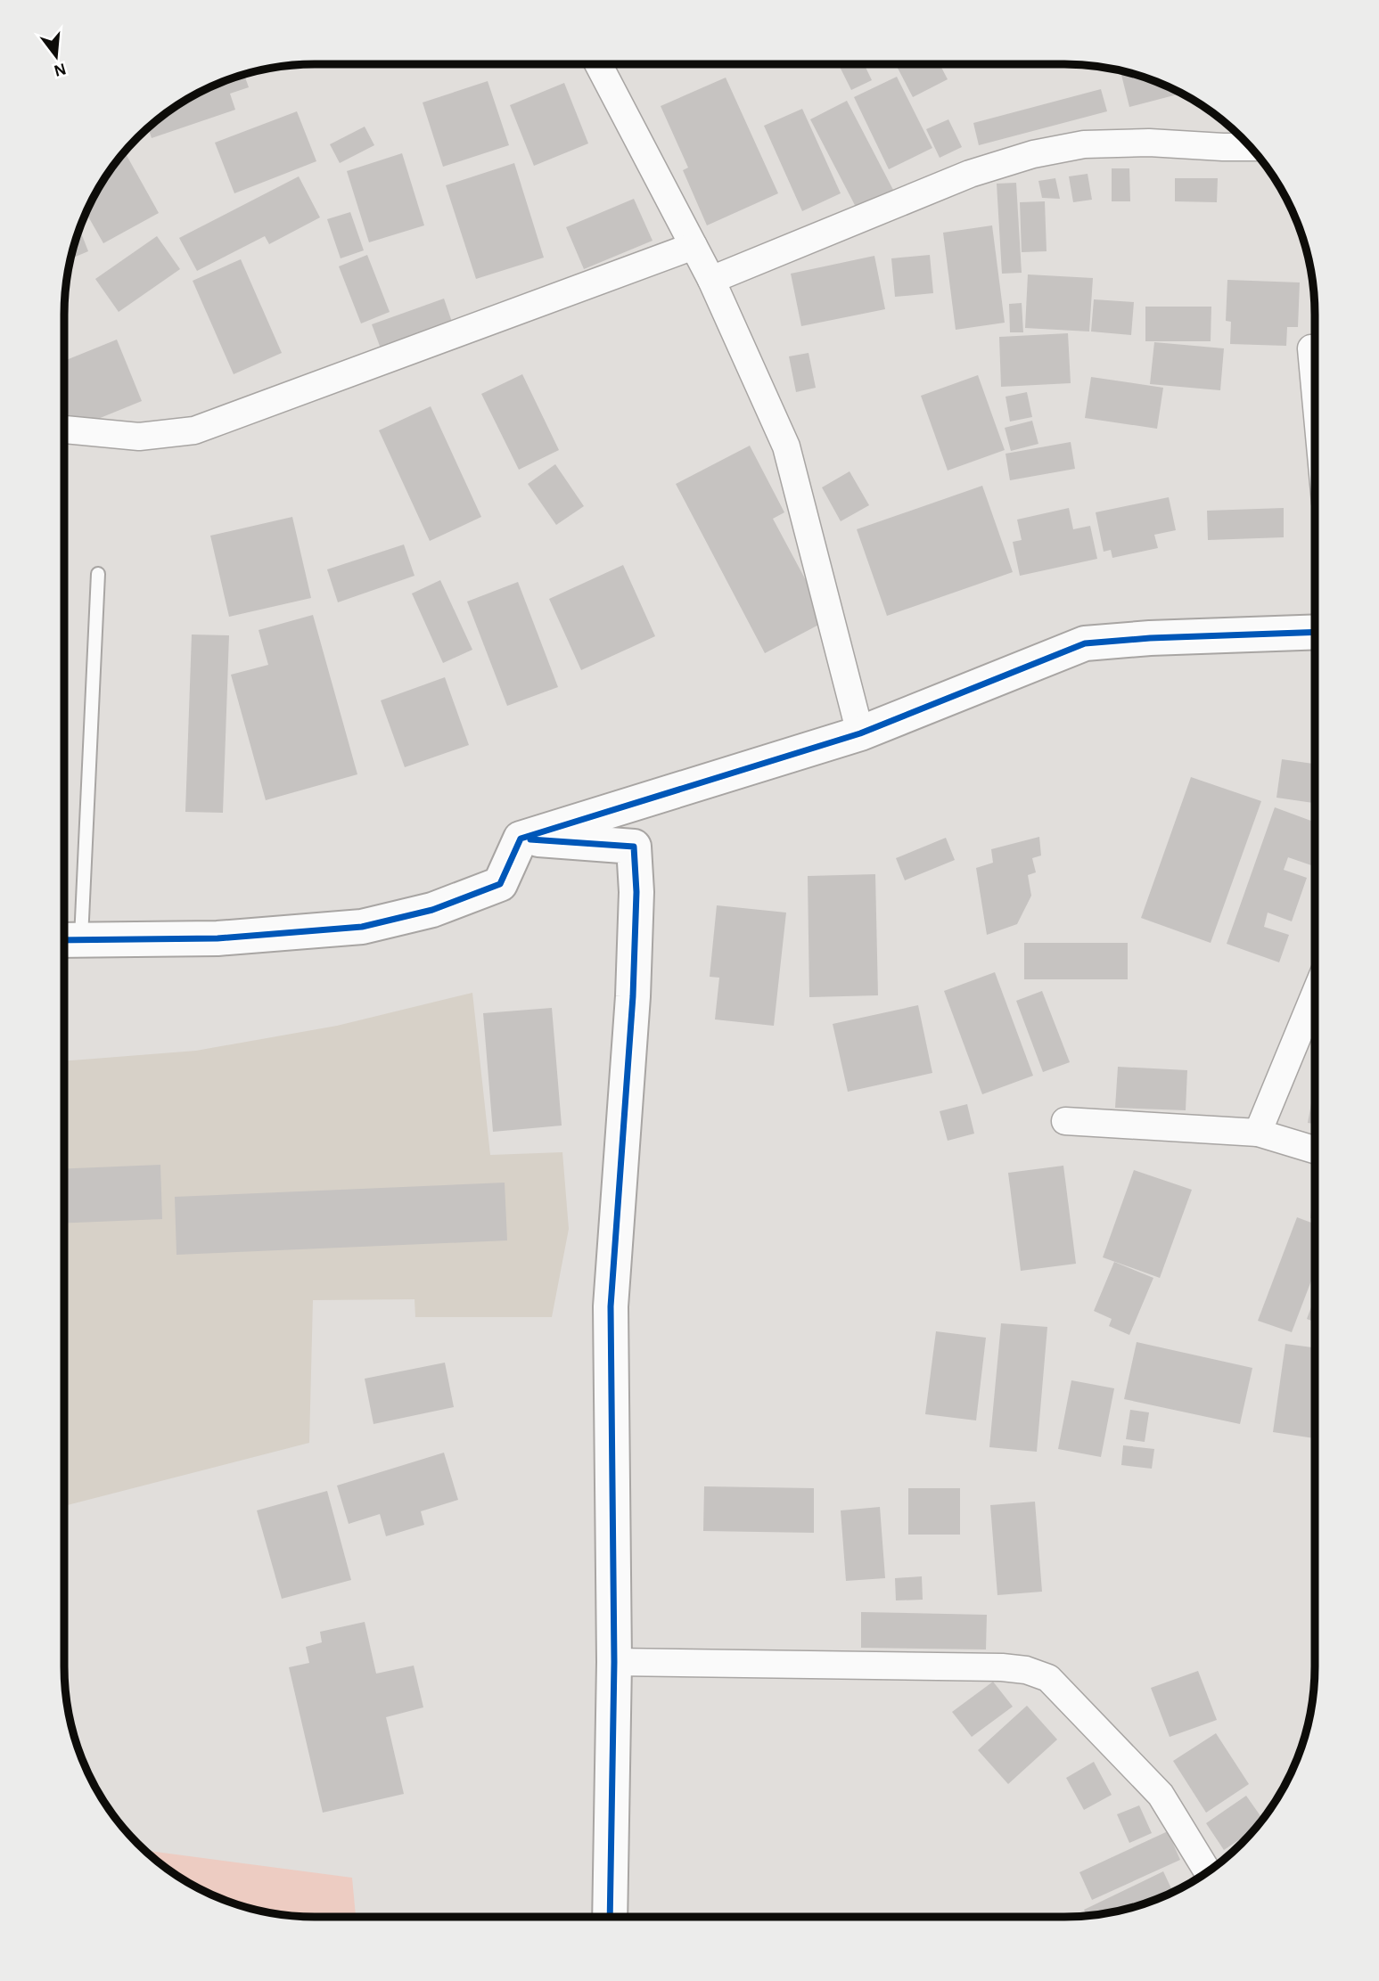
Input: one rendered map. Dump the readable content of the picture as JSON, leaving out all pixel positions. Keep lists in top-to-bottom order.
{
  "north": "bottom"
}
